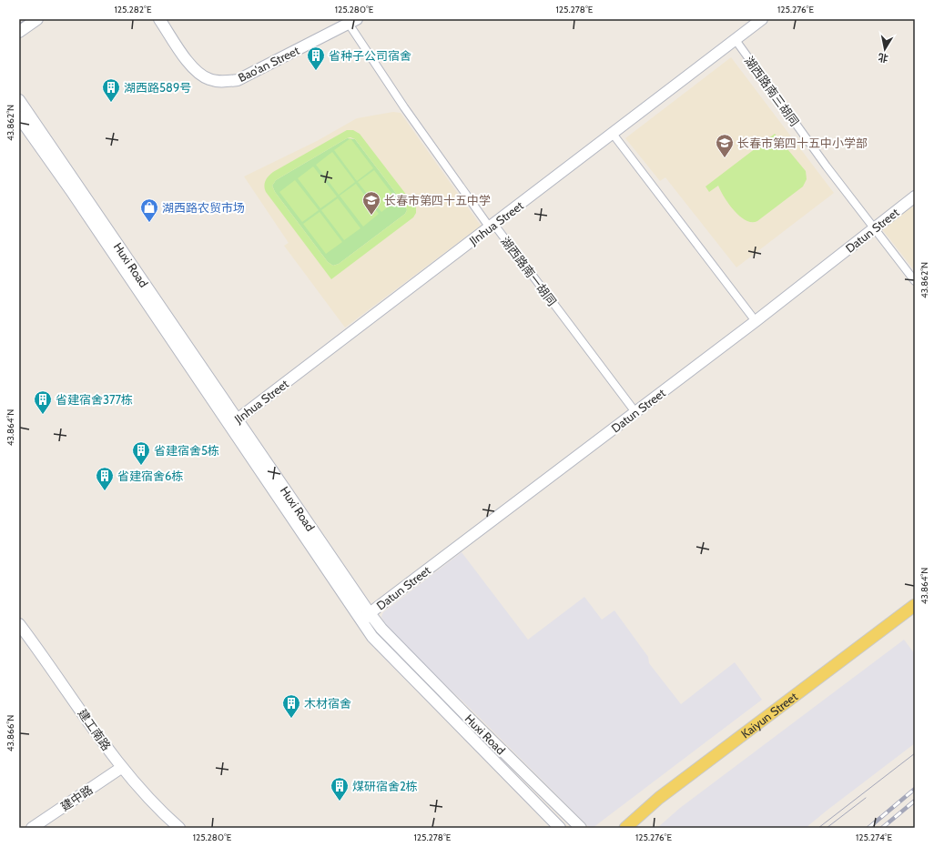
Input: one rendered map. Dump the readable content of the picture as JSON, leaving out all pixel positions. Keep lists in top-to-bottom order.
{
  "streets": {
    "main road": ["Kaiyun Street"],
    "street": [
      "Bao'an Street",
      "湖西路南三胡同",
      "JInhua Street",
      "Datun Street",
      "Huxi Road",
      "湖西路南一胡同",
      "建工南路",
      "建中路"
    ]
  },
  "crossings": [
    ["Bao'an Street", "湖西路南一胡同"],
    ["湖西路南三胡同", "JInhua Street"],
    ["湖西路南三胡同", "Datun Street"],
    ["JInhua Street", "Huxi Road"],
    ["JInhua Street", "湖西路南一胡同"],
    ["Datun Street", "Huxi Road"],
    ["Datun Street", "湖西路南一胡同"],
    ["建工南路", "建中路"]
  ],
  "places": {
    "building": [
      "省种子公司宿舍",
      "湖西路589号",
      "省建宿舍377栋",
      "省建宿舍5栋",
      "省建宿舍6栋",
      "木材宿舍",
      "煤研宿舍2栋"
    ],
    "school or university": ["长春市第四十五中小学部", "长春市第四十五中学"],
    "shop": ["湖西路农贸市场"]
  },
  "north": "bottom",
  "coordinates": [
    "125.282°E",
    "125.280°E",
    "125.278°E",
    "125.276°E",
    "43.862°N",
    "43.864°N",
    "43.866°N",
    "125.274°E"
  ]
}
